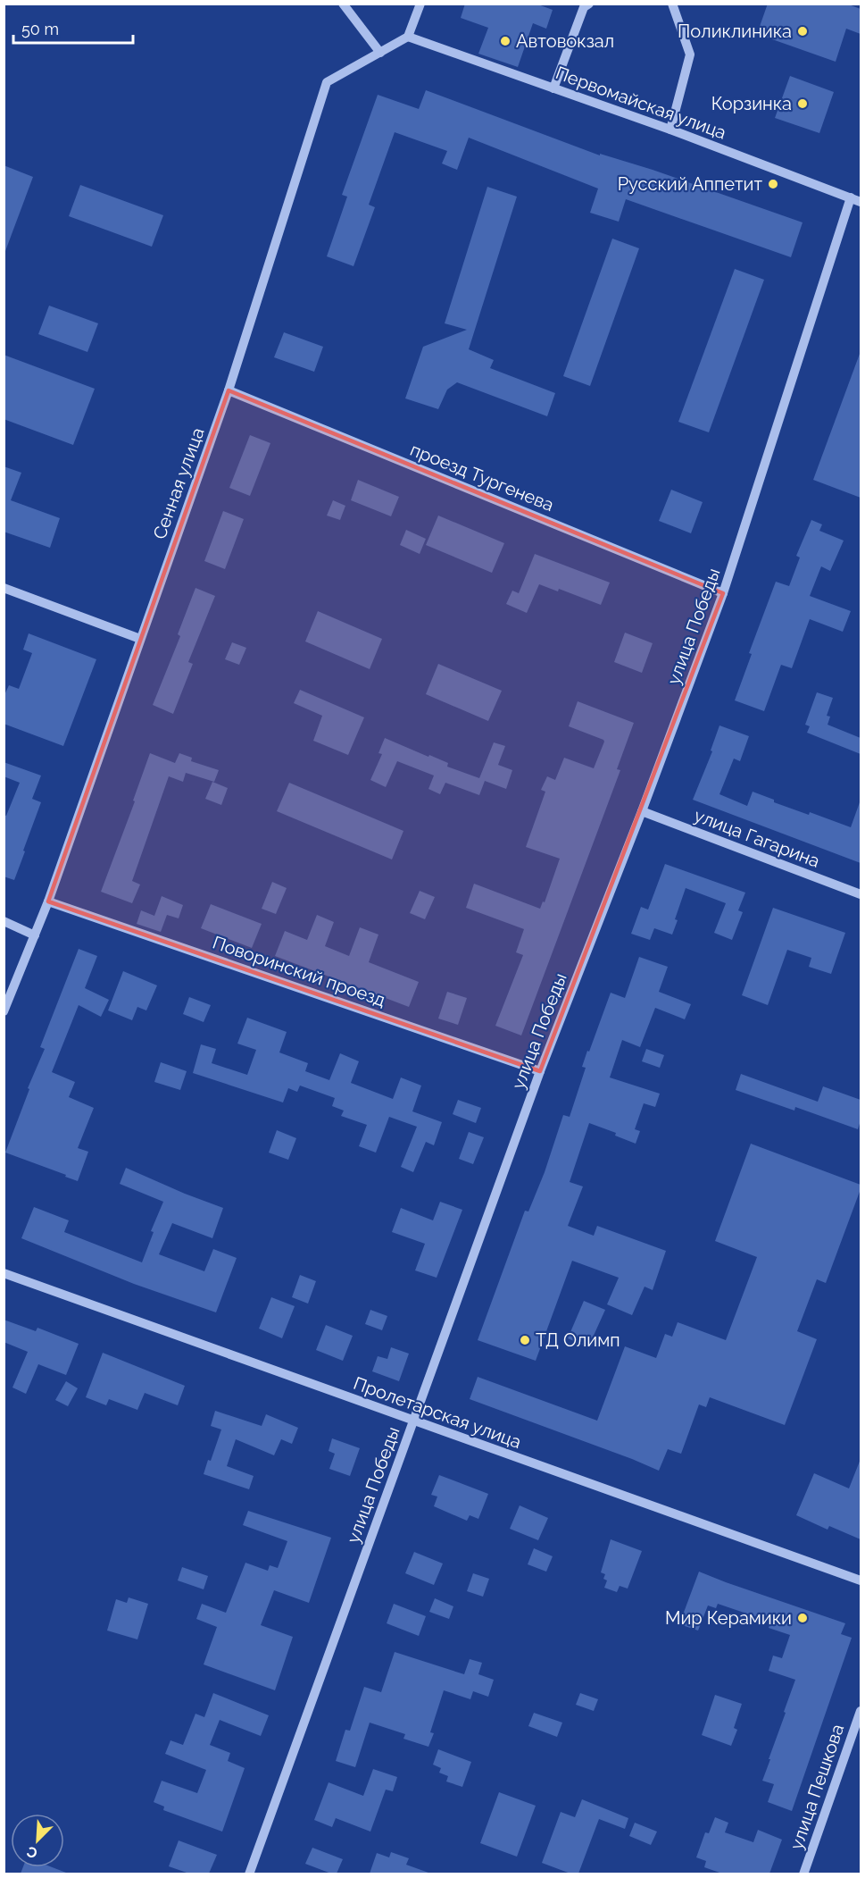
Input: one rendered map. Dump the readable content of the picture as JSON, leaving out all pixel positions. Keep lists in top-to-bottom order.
{
  "streets": {
    "street": [
      "Первомайская улица",
      "проезд Тургенева",
      "Сенная улица",
      "улица Победы",
      "улица Гагарина",
      "Поворинский проезд",
      "Пролетарская улица",
      "улица Пешкова"
    ]
  },
  "crossings": [
    ["Первомайская улица", "Сенная улица"],
    ["Первомайская улица", "улица Победы"],
    ["проезд Тургенева", "Сенная улица"],
    ["проезд Тургенева", "улица Победы"],
    ["Сенная улица", "Поворинский проезд"],
    ["улица Победы", "улица Гагарина"],
    ["улица Победы", "Поворинский проезд"],
    ["улица Победы", "Пролетарская улица"]
  ],
  "places": [
    "Поликлиника",
    "Автовокзал",
    "Корзинка",
    "Русский Аппетит",
    "ТД Олимп",
    "Мир Керамики"
  ],
  "scale_bar": "50 m",
  "north": "bottom left"
}
